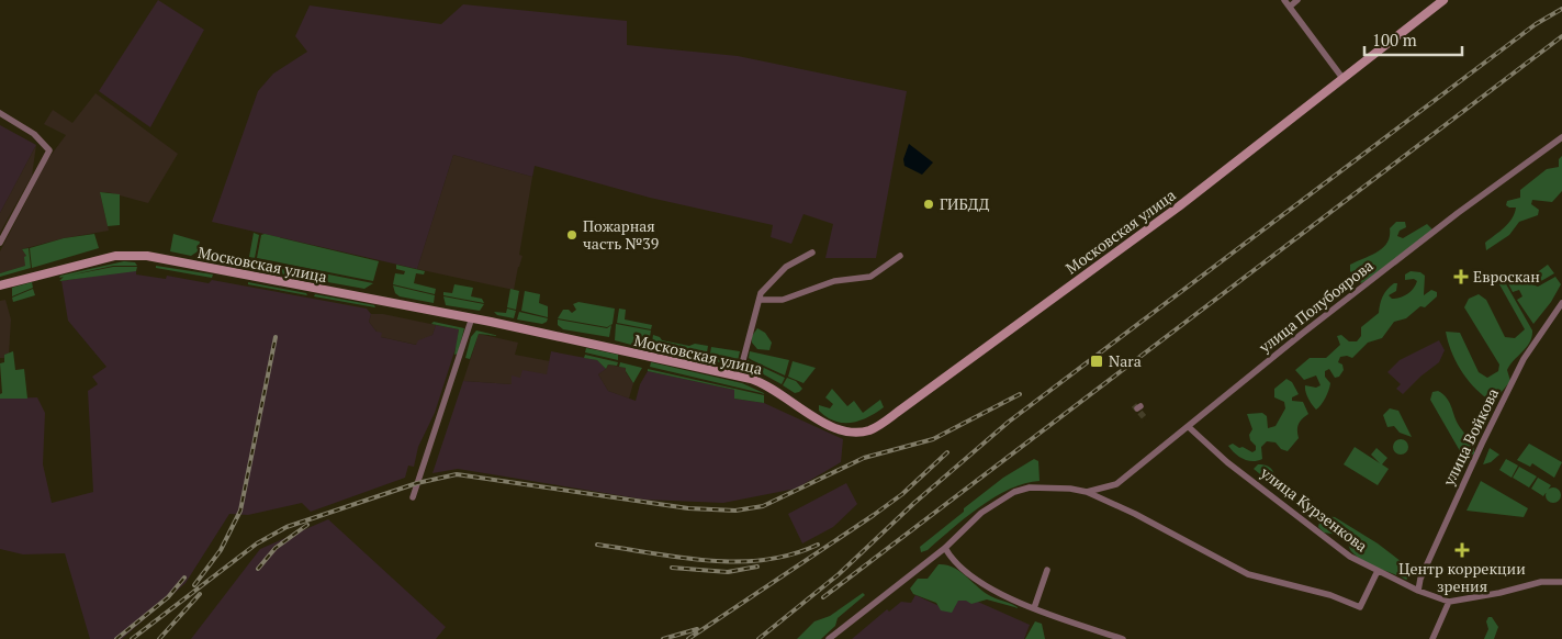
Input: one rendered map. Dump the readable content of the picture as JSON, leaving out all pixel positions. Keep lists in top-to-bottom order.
{
  "streets": {
    "main road": ["Московская улица"],
    "street": ["улица Полубоярова", "улица Войкова", "улица Курзенкова"]
  },
  "crossings": [
    ["улица Полубоярова", "улица Курзенкова"],
    ["улица Войкова", "улица Курзенкова"]
  ],
  "places": {
    "other": ["ГИБДД", "Пожарная часть №39"],
    "health": ["Евроскан", "Центр коррекции зрения"],
    "transit": ["Nara"]
  },
  "scale_bar": "100 m"
}
